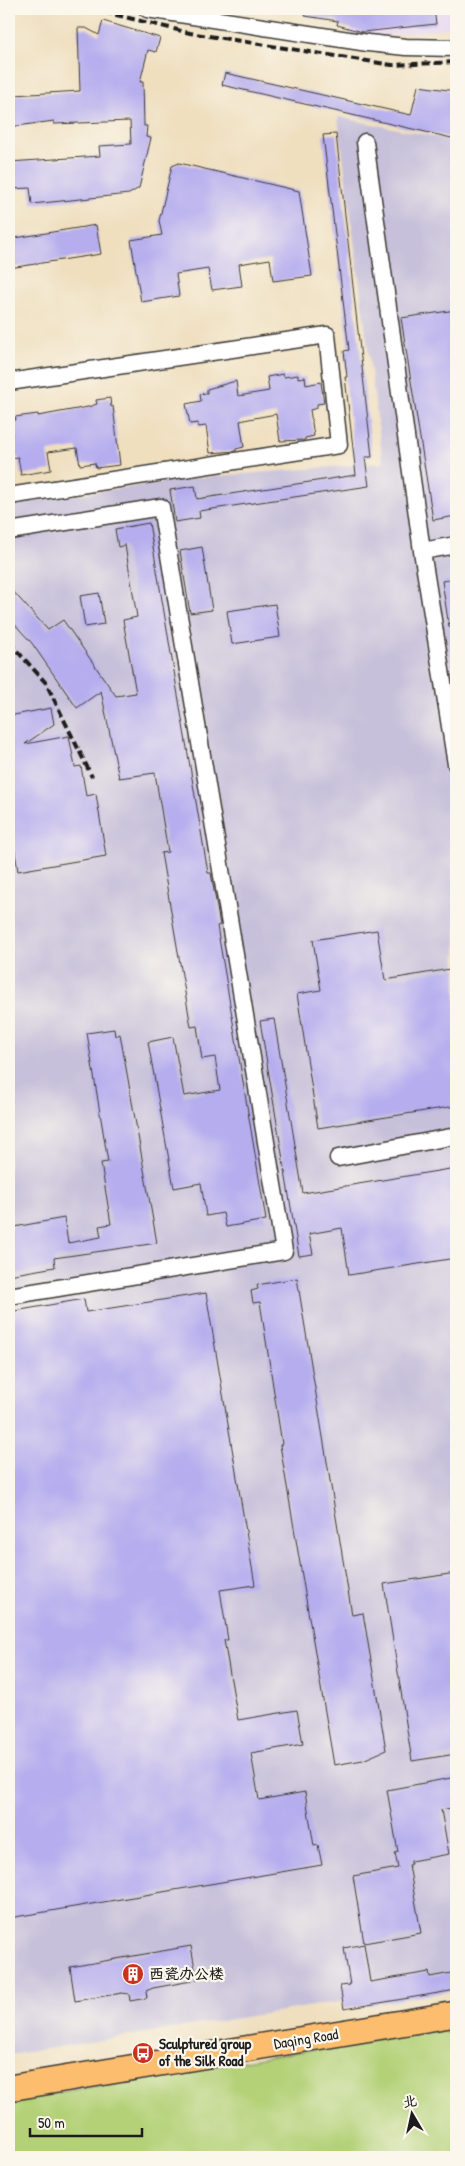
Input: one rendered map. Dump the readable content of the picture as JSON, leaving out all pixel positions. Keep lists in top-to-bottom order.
{
  "streets": {
    "main road": ["Daqing Road"]
  },
  "places": {
    "building": ["西瓷办公楼"],
    "bus stop": ["Sculptured group of the Silk Road"]
  },
  "scale_bar": "50 m",
  "north": "top"
}
